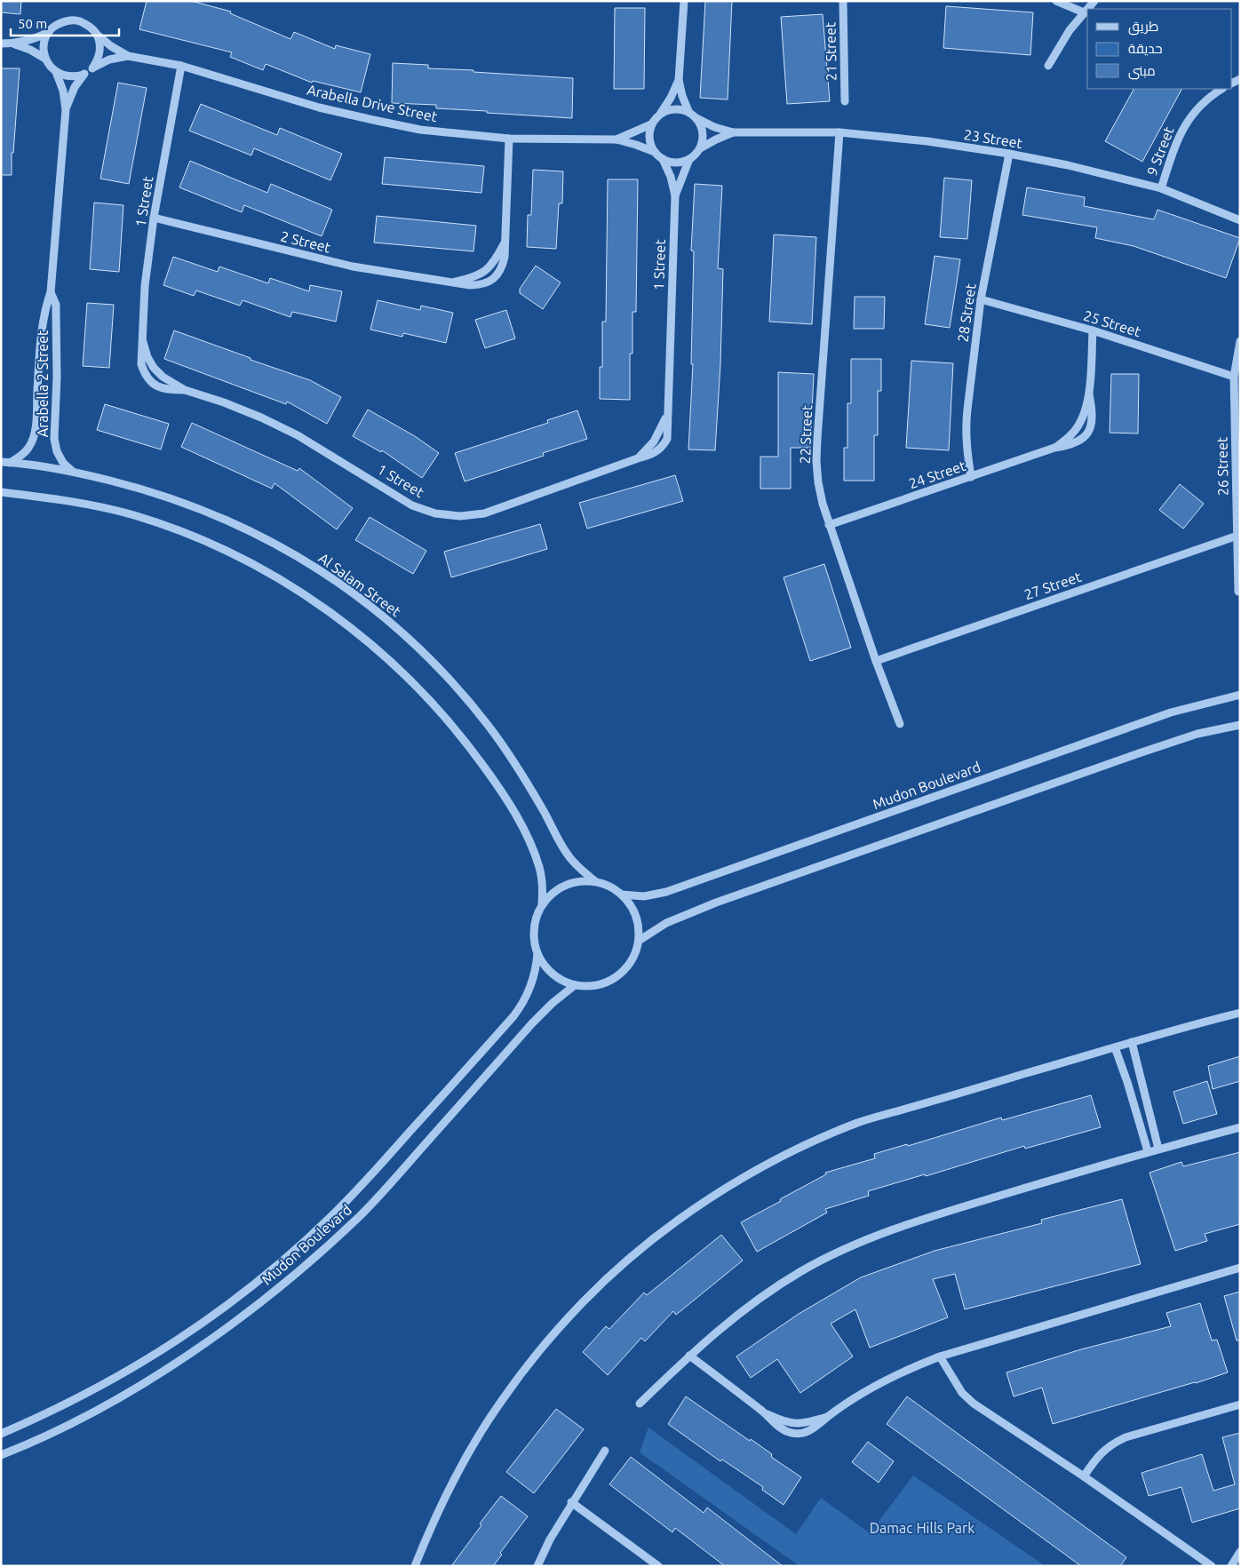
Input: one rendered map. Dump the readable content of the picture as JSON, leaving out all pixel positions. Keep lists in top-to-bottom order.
{
  "streets": {
    "street": [
      "21 Street",
      "Arabella Drive Street",
      "23 Street",
      "9 Street",
      "1 Street",
      "2 Street",
      "28 Street",
      "25 Street",
      "Arabella 2 Street",
      "22 Street",
      "26 Street",
      "24 Street",
      "Al Salam Street",
      "27 Street",
      "Mudon Boulevard"
    ]
  },
  "crossings": [
    ["Arabella Drive Street", "1 Street"],
    ["Arabella Drive Street", "2 Street"],
    ["Arabella Drive Street", "Arabella 2 Street"],
    ["23 Street", "9 Street"],
    ["23 Street", "28 Street"],
    ["23 Street", "22 Street"],
    ["1 Street", "2 Street"],
    ["28 Street", "25 Street"],
    ["28 Street", "24 Street"],
    ["25 Street", "26 Street"],
    ["25 Street", "24 Street"],
    ["Arabella 2 Street", "Al Salam Street"],
    ["22 Street", "24 Street"],
    ["22 Street", "27 Street"],
    ["26 Street", "27 Street"],
    ["Al Salam Street", "Mudon Boulevard"]
  ],
  "parks": ["Damac Hills Park"],
  "legend": ["طريق", "حديقة", "مبنى"],
  "scale_bar": "50 m"
}
